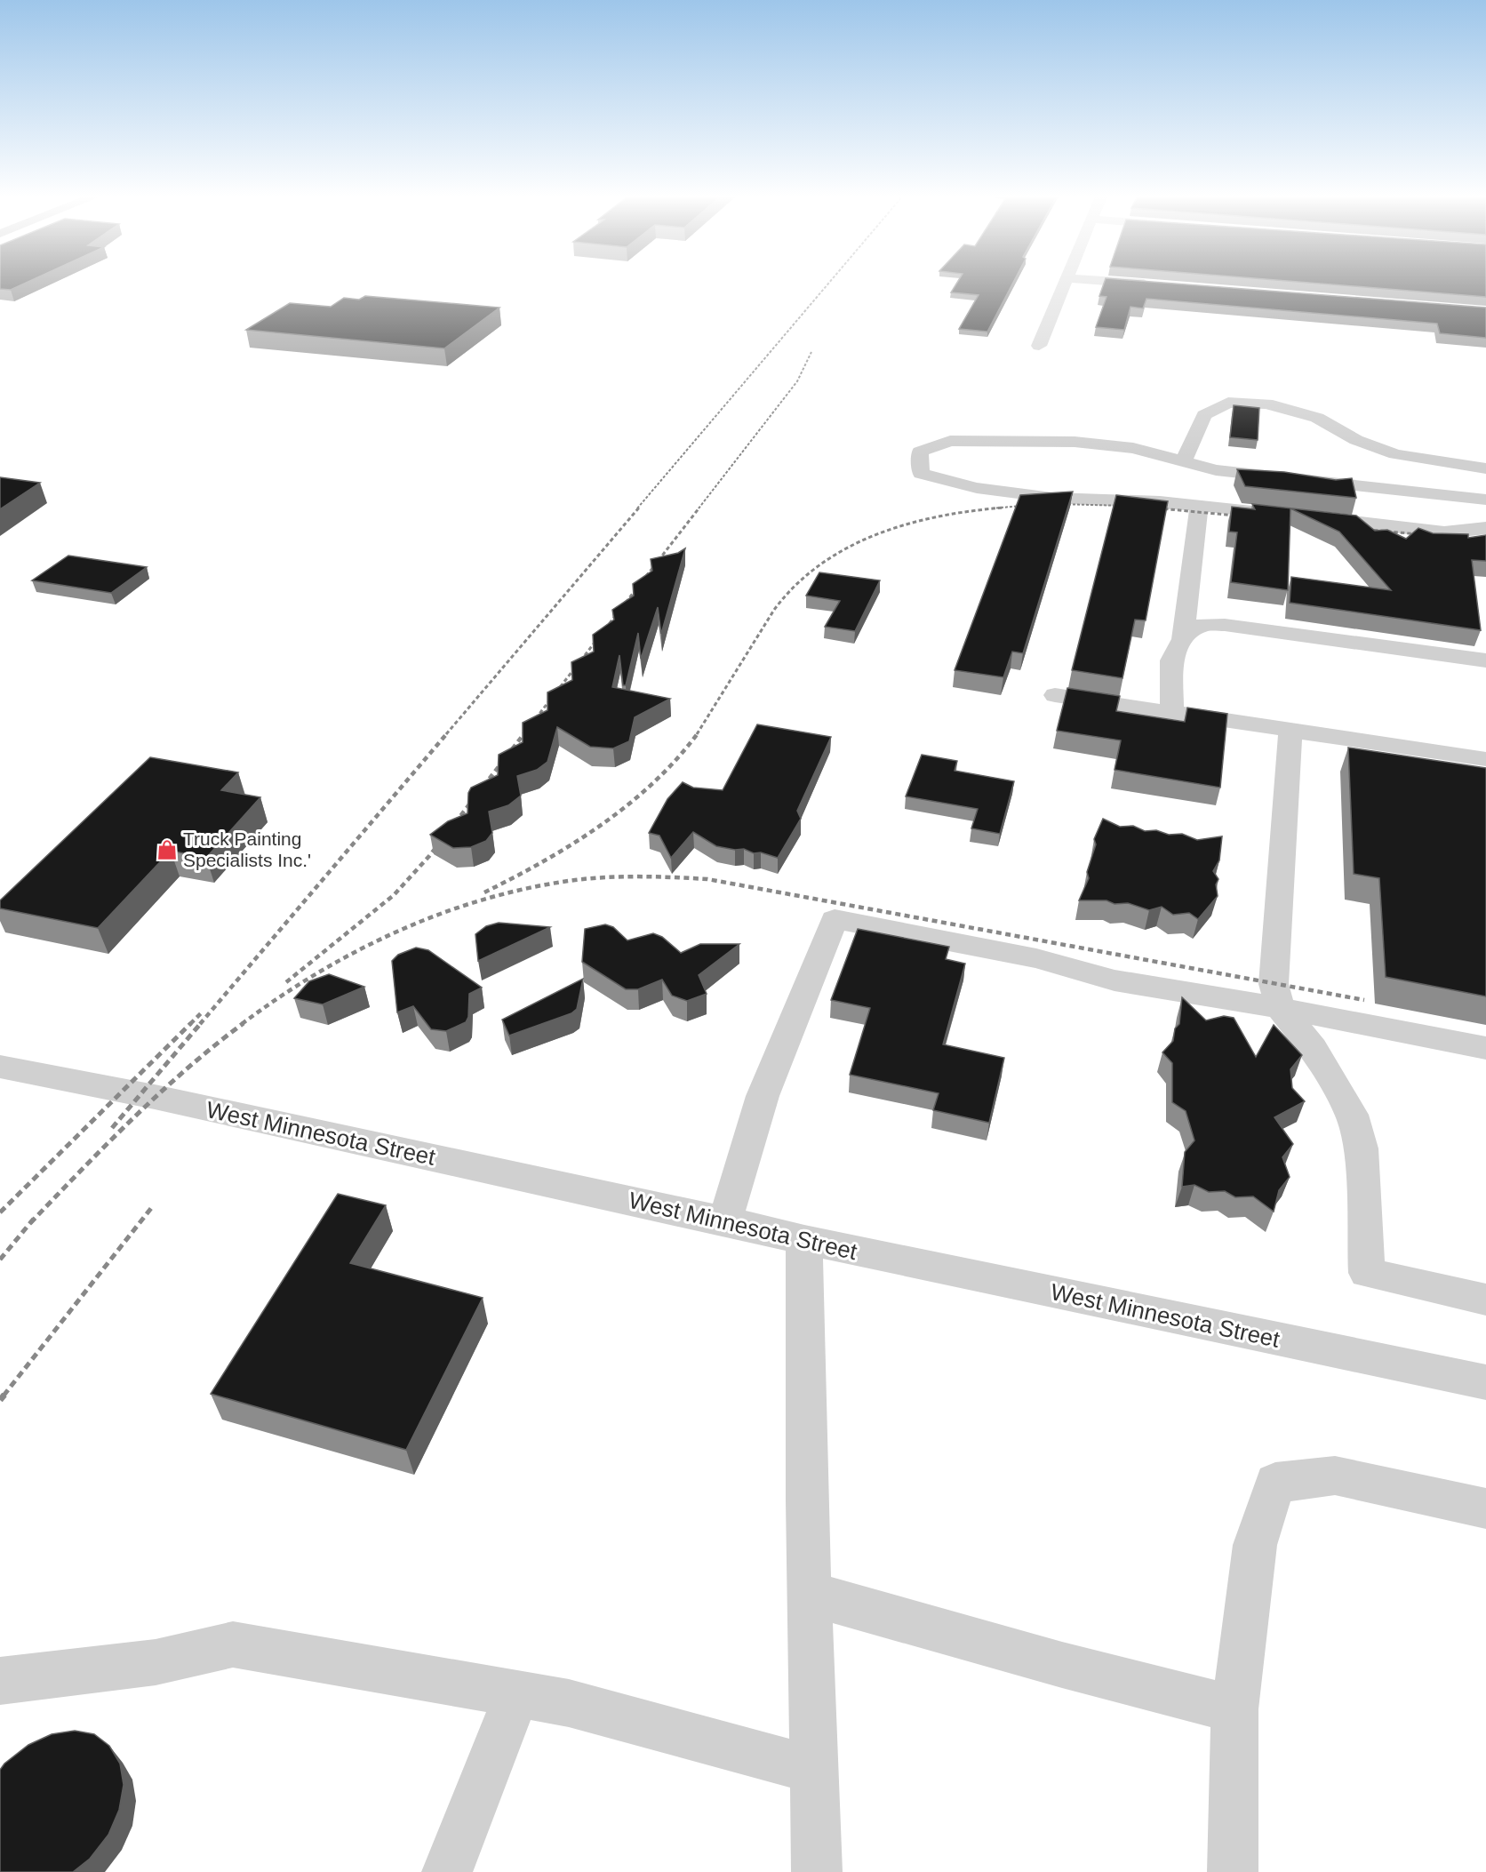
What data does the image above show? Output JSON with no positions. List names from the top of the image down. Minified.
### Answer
{"streets":{"street":["West Minnesota Street"]},"places":{"shop":["Truck Painting Specialists Inc.'"]}}
